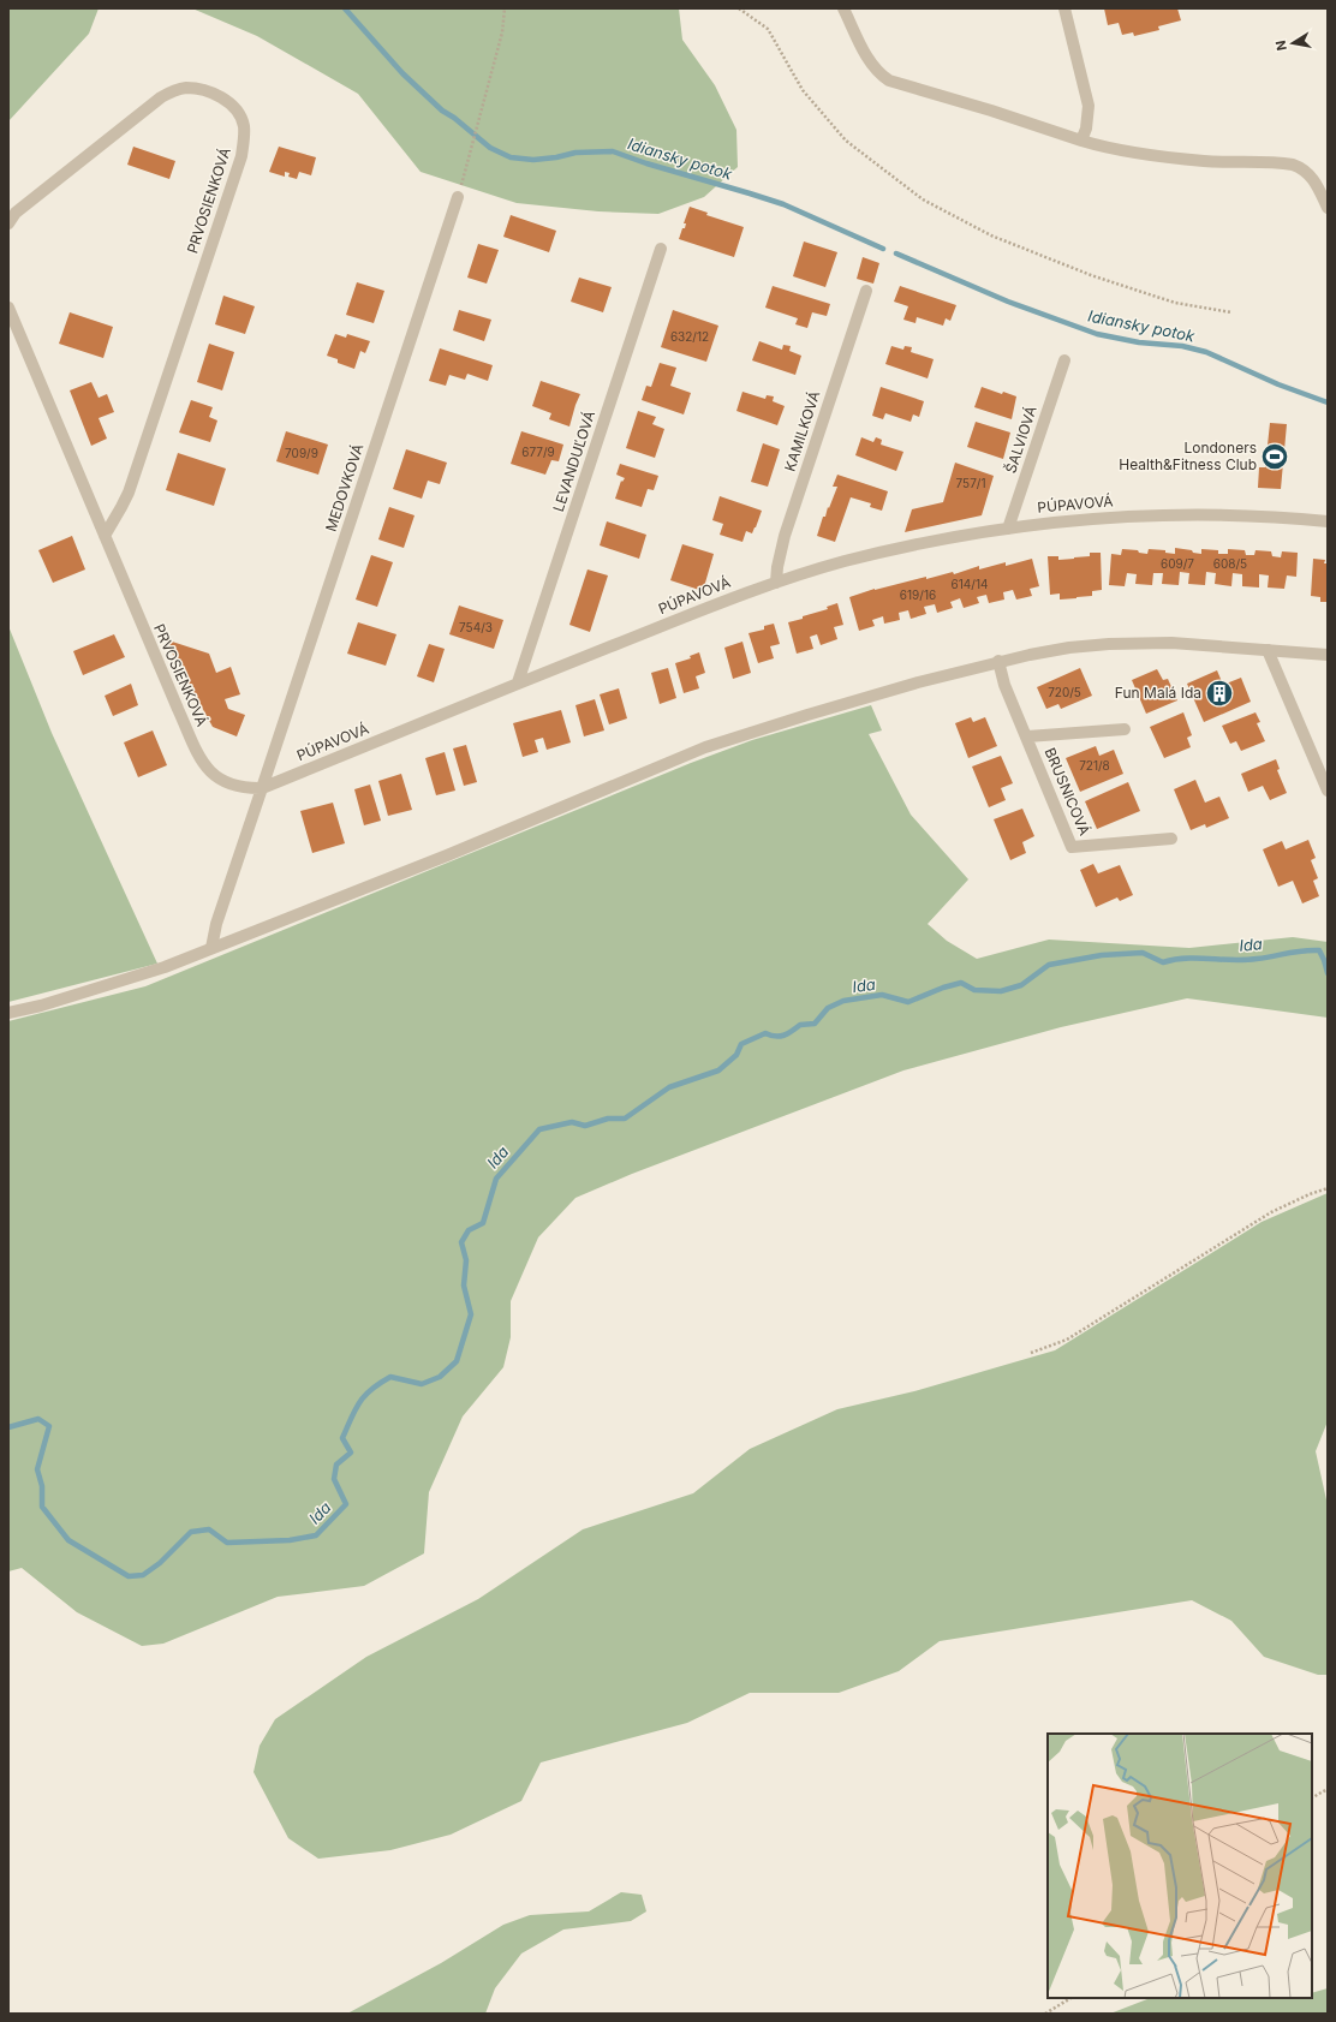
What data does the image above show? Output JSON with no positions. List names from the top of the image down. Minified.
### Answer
{"streets":{"street":["PRVOSIENKOVÁ","KAMILKOVÁ","ŠALVIOVÁ","LEVANDUĽOVÁ","MEDOVKOVÁ","PÚPAVOVÁ","BRUSNICOVÁ"]},"crossings":[["PRVOSIENKOVÁ","MEDOVKOVÁ"],["PRVOSIENKOVÁ","PÚPAVOVÁ"],["KAMILKOVÁ","PÚPAVOVÁ"],["ŠALVIOVÁ","PÚPAVOVÁ"],["LEVANDUĽOVÁ","PÚPAVOVÁ"],["MEDOVKOVÁ","PÚPAVOVÁ"]],"water":["Idiansky potok","Ida"],"places":{"sports":["Londoners Health&Fitness Club"],"building":["Fun Malá Ida"]},"house_numbers":["632/12","677/9","709/9","757/1","609/7","608/5","614/14","619/16","754/3","720/5","721/8"],"north":"left"}
